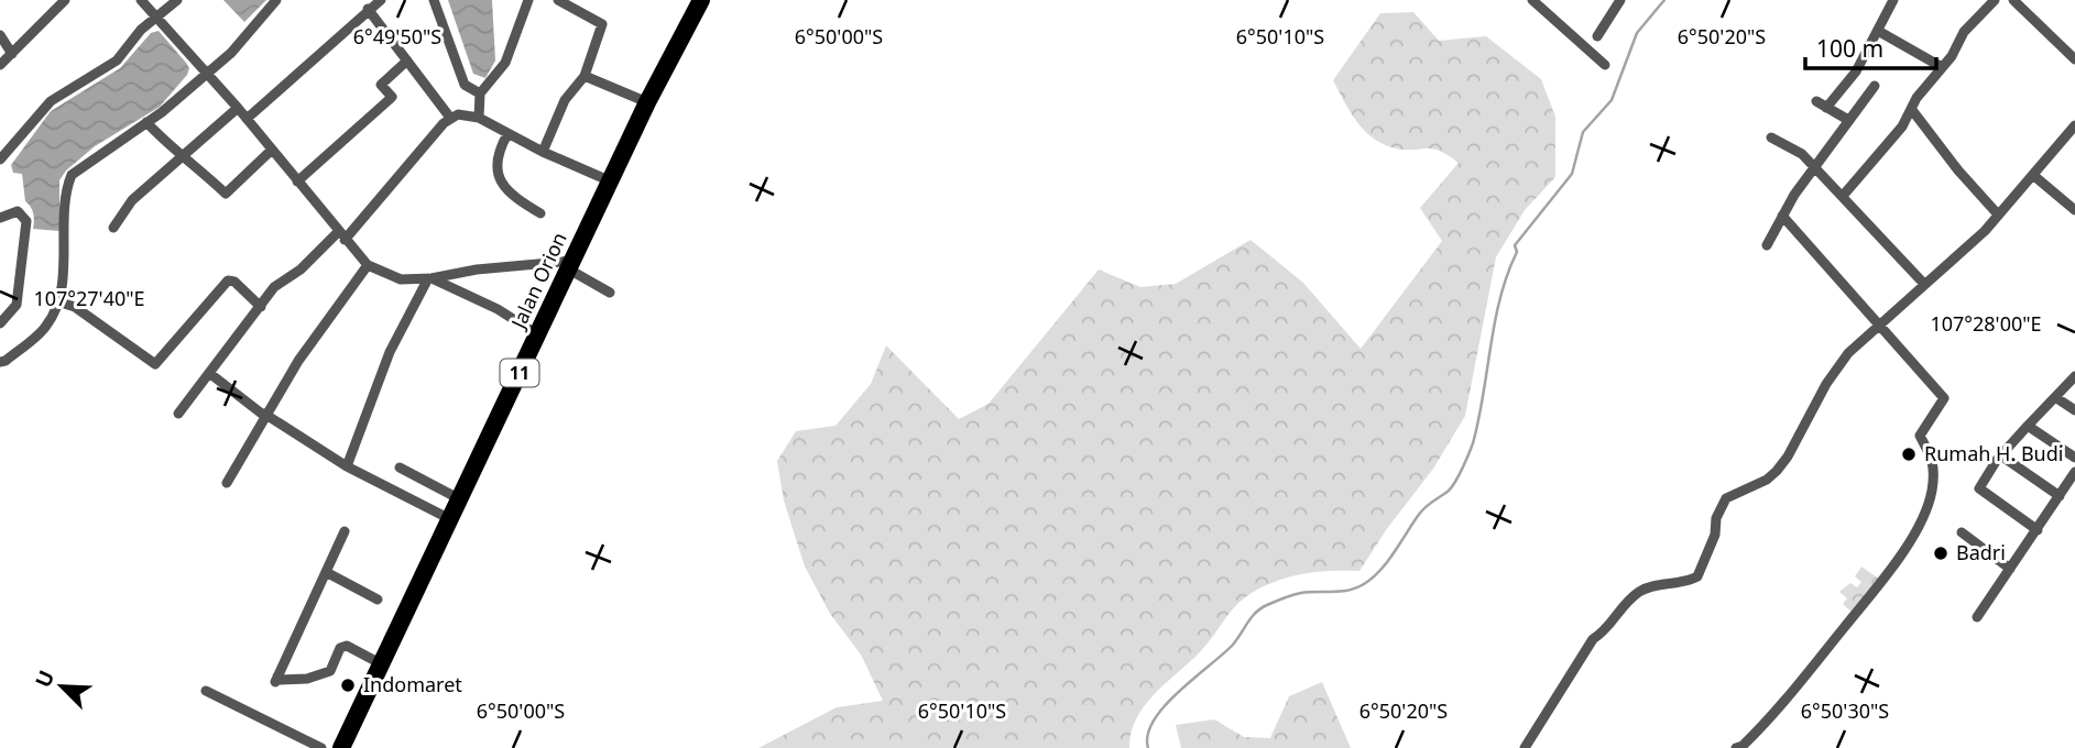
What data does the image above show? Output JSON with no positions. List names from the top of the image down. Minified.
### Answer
{"streets":{"highway":["Jalan Orion","11"]},"places":["Rumah H. Budi","Badri","Indomaret"],"scale_bar":"100 m","north":"top left","coordinates":["6°49'50\"S","6°50'00\"S","6°50'10\"S","6°50'20\"S","107°27'40\"E","107°28'00\"E","6°50'30\"S"]}
